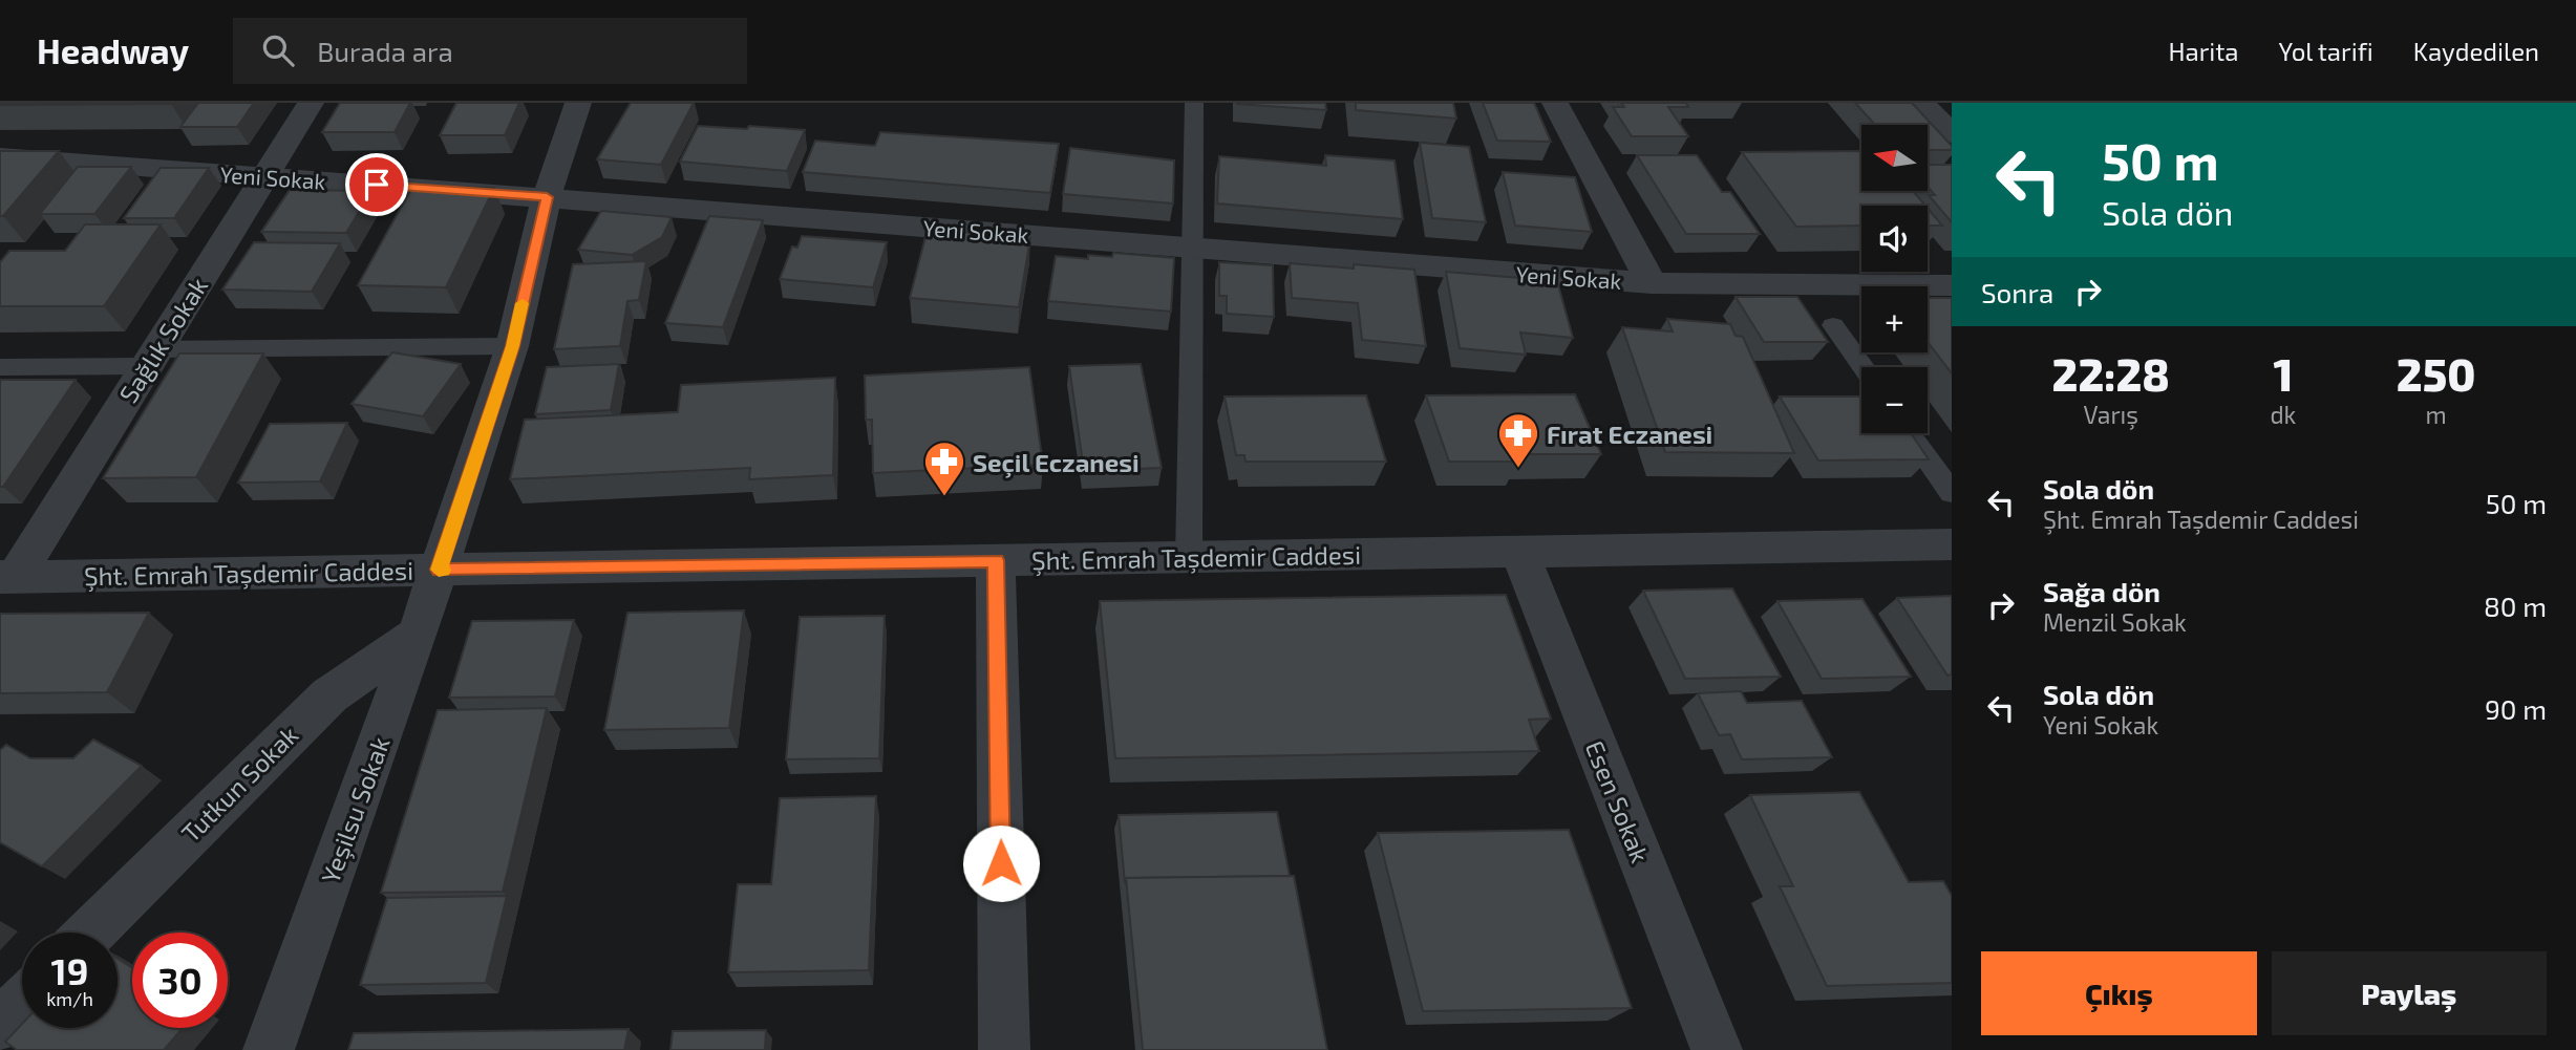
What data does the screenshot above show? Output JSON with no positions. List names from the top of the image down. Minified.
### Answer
{"streets":{"street":["Yeni Sokak","Sağlık Sokak","Şht. Emrah Taşdemir Caddesi","Tutkun Sokak","Esen Sokak","Yeşilsu Sokak"]},"crossings":[["Yeni Sokak","Sağlık Sokak"],["Yeni Sokak","Yeşilsu Sokak"],["Sağlık Sokak","Şht. Emrah Taşdemir Caddesi"],["Şht. Emrah Taşdemir Caddesi","Esen Sokak"],["Şht. Emrah Taşdemir Caddesi","Yeşilsu Sokak"],["Tutkun Sokak","Yeşilsu Sokak"]],"places":{"pharmacy":["Fırat Eczanesi","Seçil Eczanesi"]},"north":"left","page":{"header":"Headway","search":"Burada ara","nav":["Harita","Yol tarifi","Kaydedilen"],"turn":["50 m","Sola dön"],"map_buttons":["+","−"],"then":"Sonra","eta":["22:28","Varış","1","dk","250","m"],"list":[{"name":"Sola dön","note":"Şht. Emrah Taşdemir Caddesi","value":"50 m"},{"name":"Sağa dön","note":"Menzil Sokak","value":"80 m"},{"name":"Sola dön","note":"Yeni Sokak","value":"90 m"}],"speed":"19 km/h","limit":"30","buttons":["Çıkış","Paylaş"]}}
